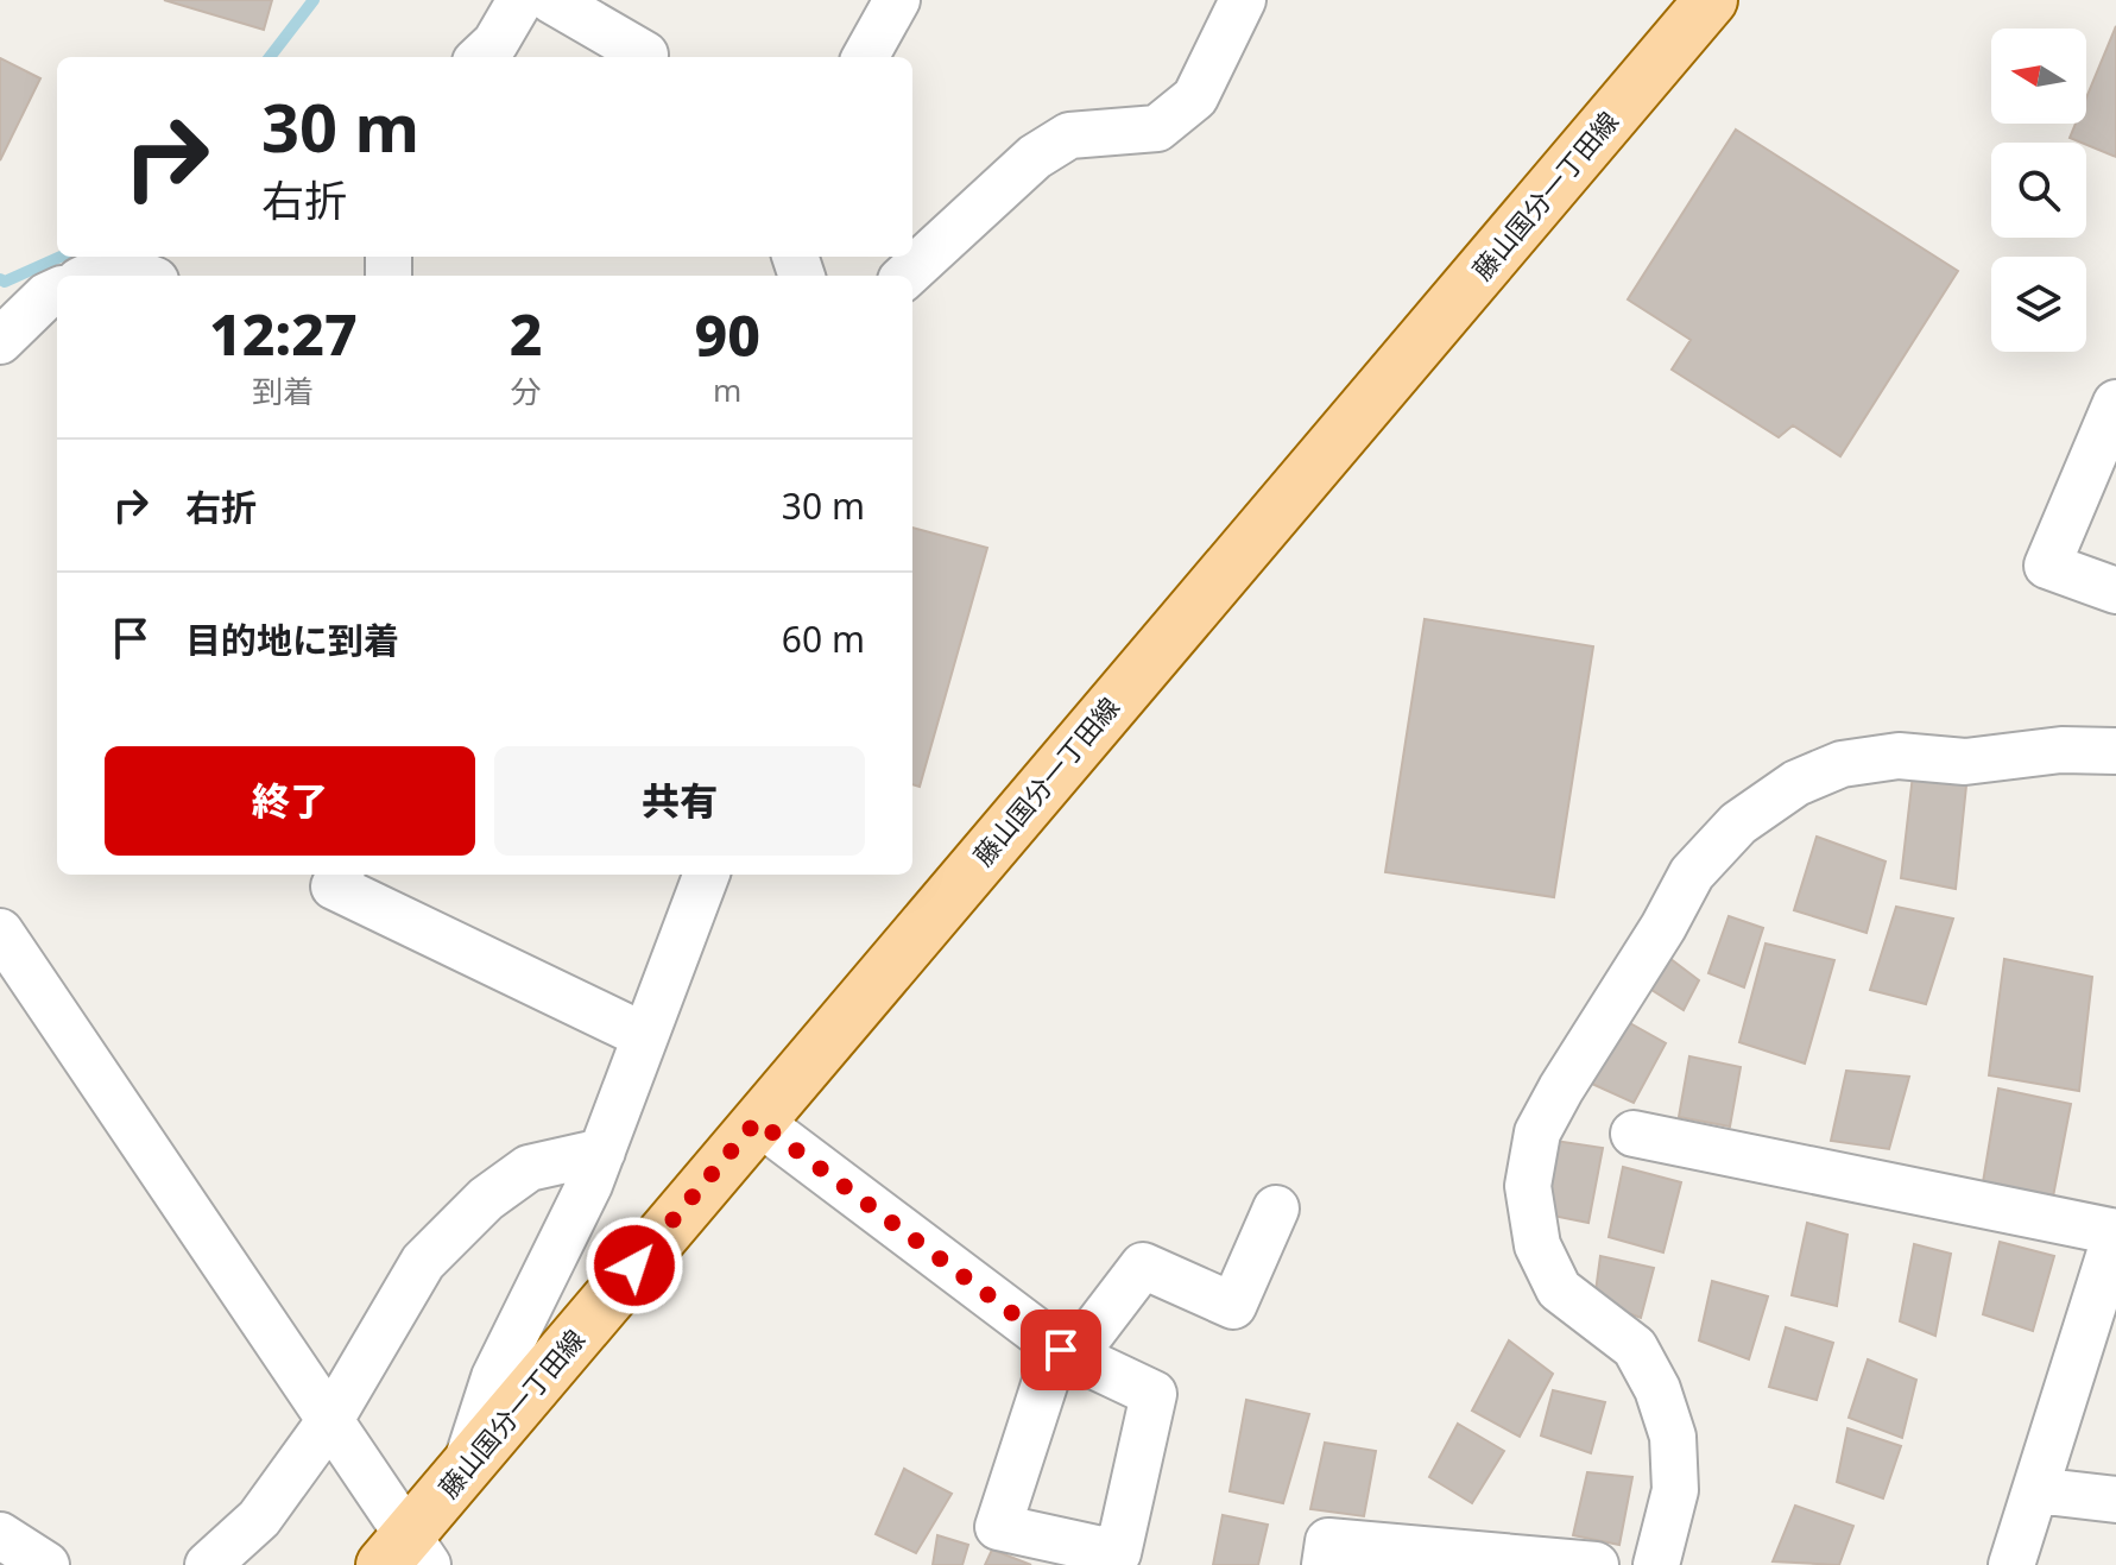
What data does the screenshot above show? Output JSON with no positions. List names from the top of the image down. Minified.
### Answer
{"streets":{"main road":["藤山国分一丁田線"]},"north":"left","page":{"turn":["30 m","右折"],"eta":["12:27","到着","2","分","90","m"],"list":[{"name":"右折","value":"30 m"},{"name":"目的地に到着","value":"60 m"}],"buttons":["終了","共有"]}}
